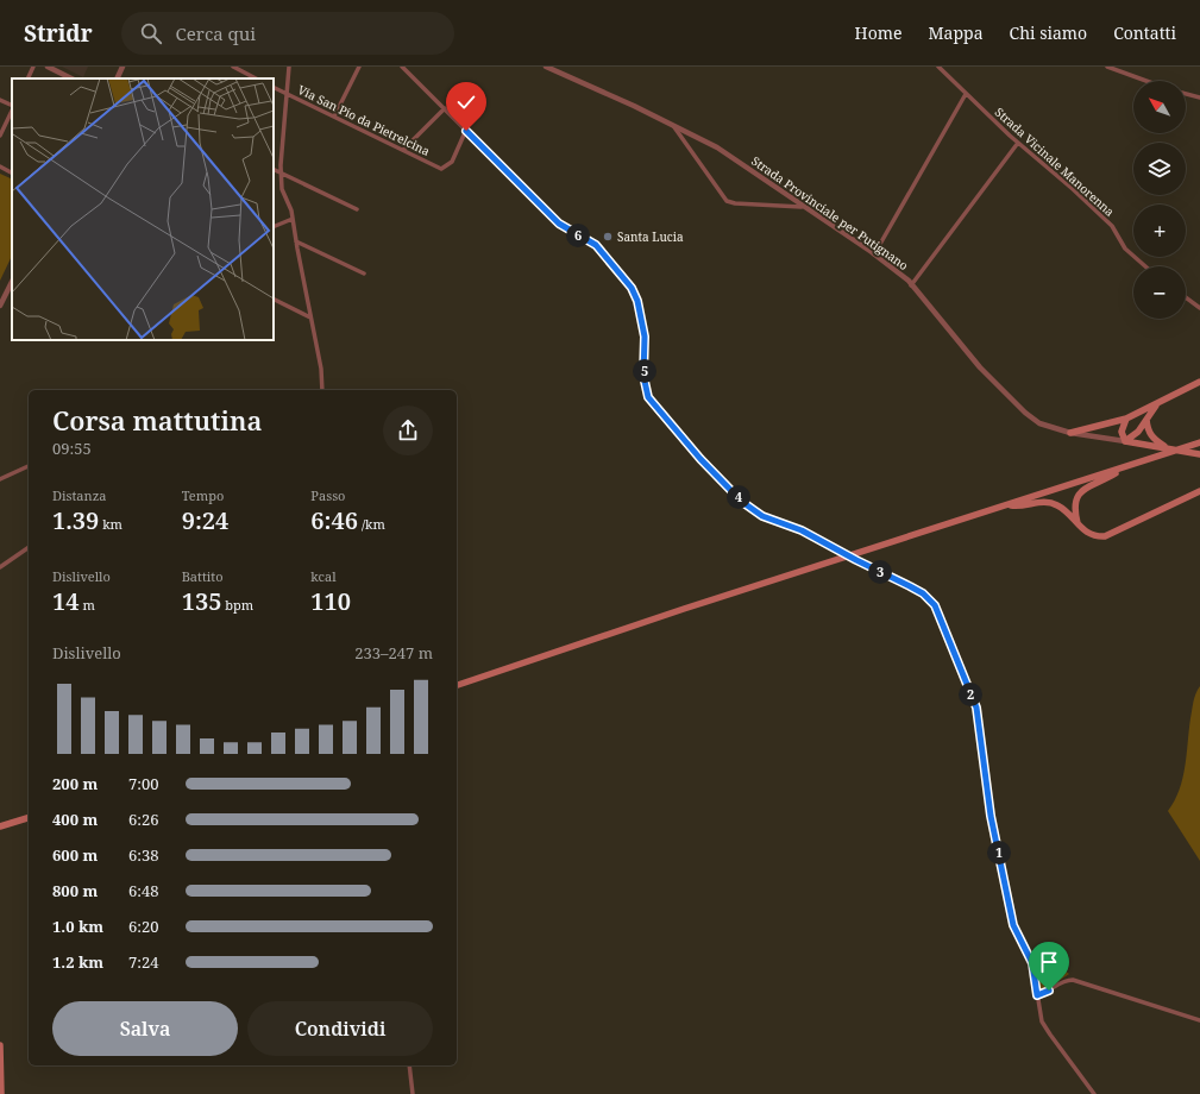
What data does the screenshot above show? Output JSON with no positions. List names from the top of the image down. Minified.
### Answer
{"streets":{"main road":["Strada Provinciale per Putignano"],"street":["Via San Pio da Pietrelcina","Strada Vicinale Manorenna"]},"places":["Santa Lucia"],"north":"top left","page":{"header":"Stridr","search":"Cerca qui","nav":["Home","Mappa","Chi siamo","Contatti"],"map_buttons":["+","−"],"pins":["6","5","4","3","2","1"],"heading":["Corsa mattutina","09:55"],"stats":[["Distanza","1.39 km"],["Tempo","9:24"],["Passo","6:46 /km"],["Dislivello","14 m"],["Battito","135 bpm"],["kcal","110"]],"chart":["Dislivello","233–247 m"],"list":[{"name":"200 m","note":"7:00"},{"name":"400 m","note":"6:26"},{"name":"600 m","note":"6:38"},{"name":"800 m","note":"6:48"},{"name":"1.0 km","note":"6:20"},{"name":"1.2 km","note":"7:24"}],"buttons":["Salva","Condividi"]}}
